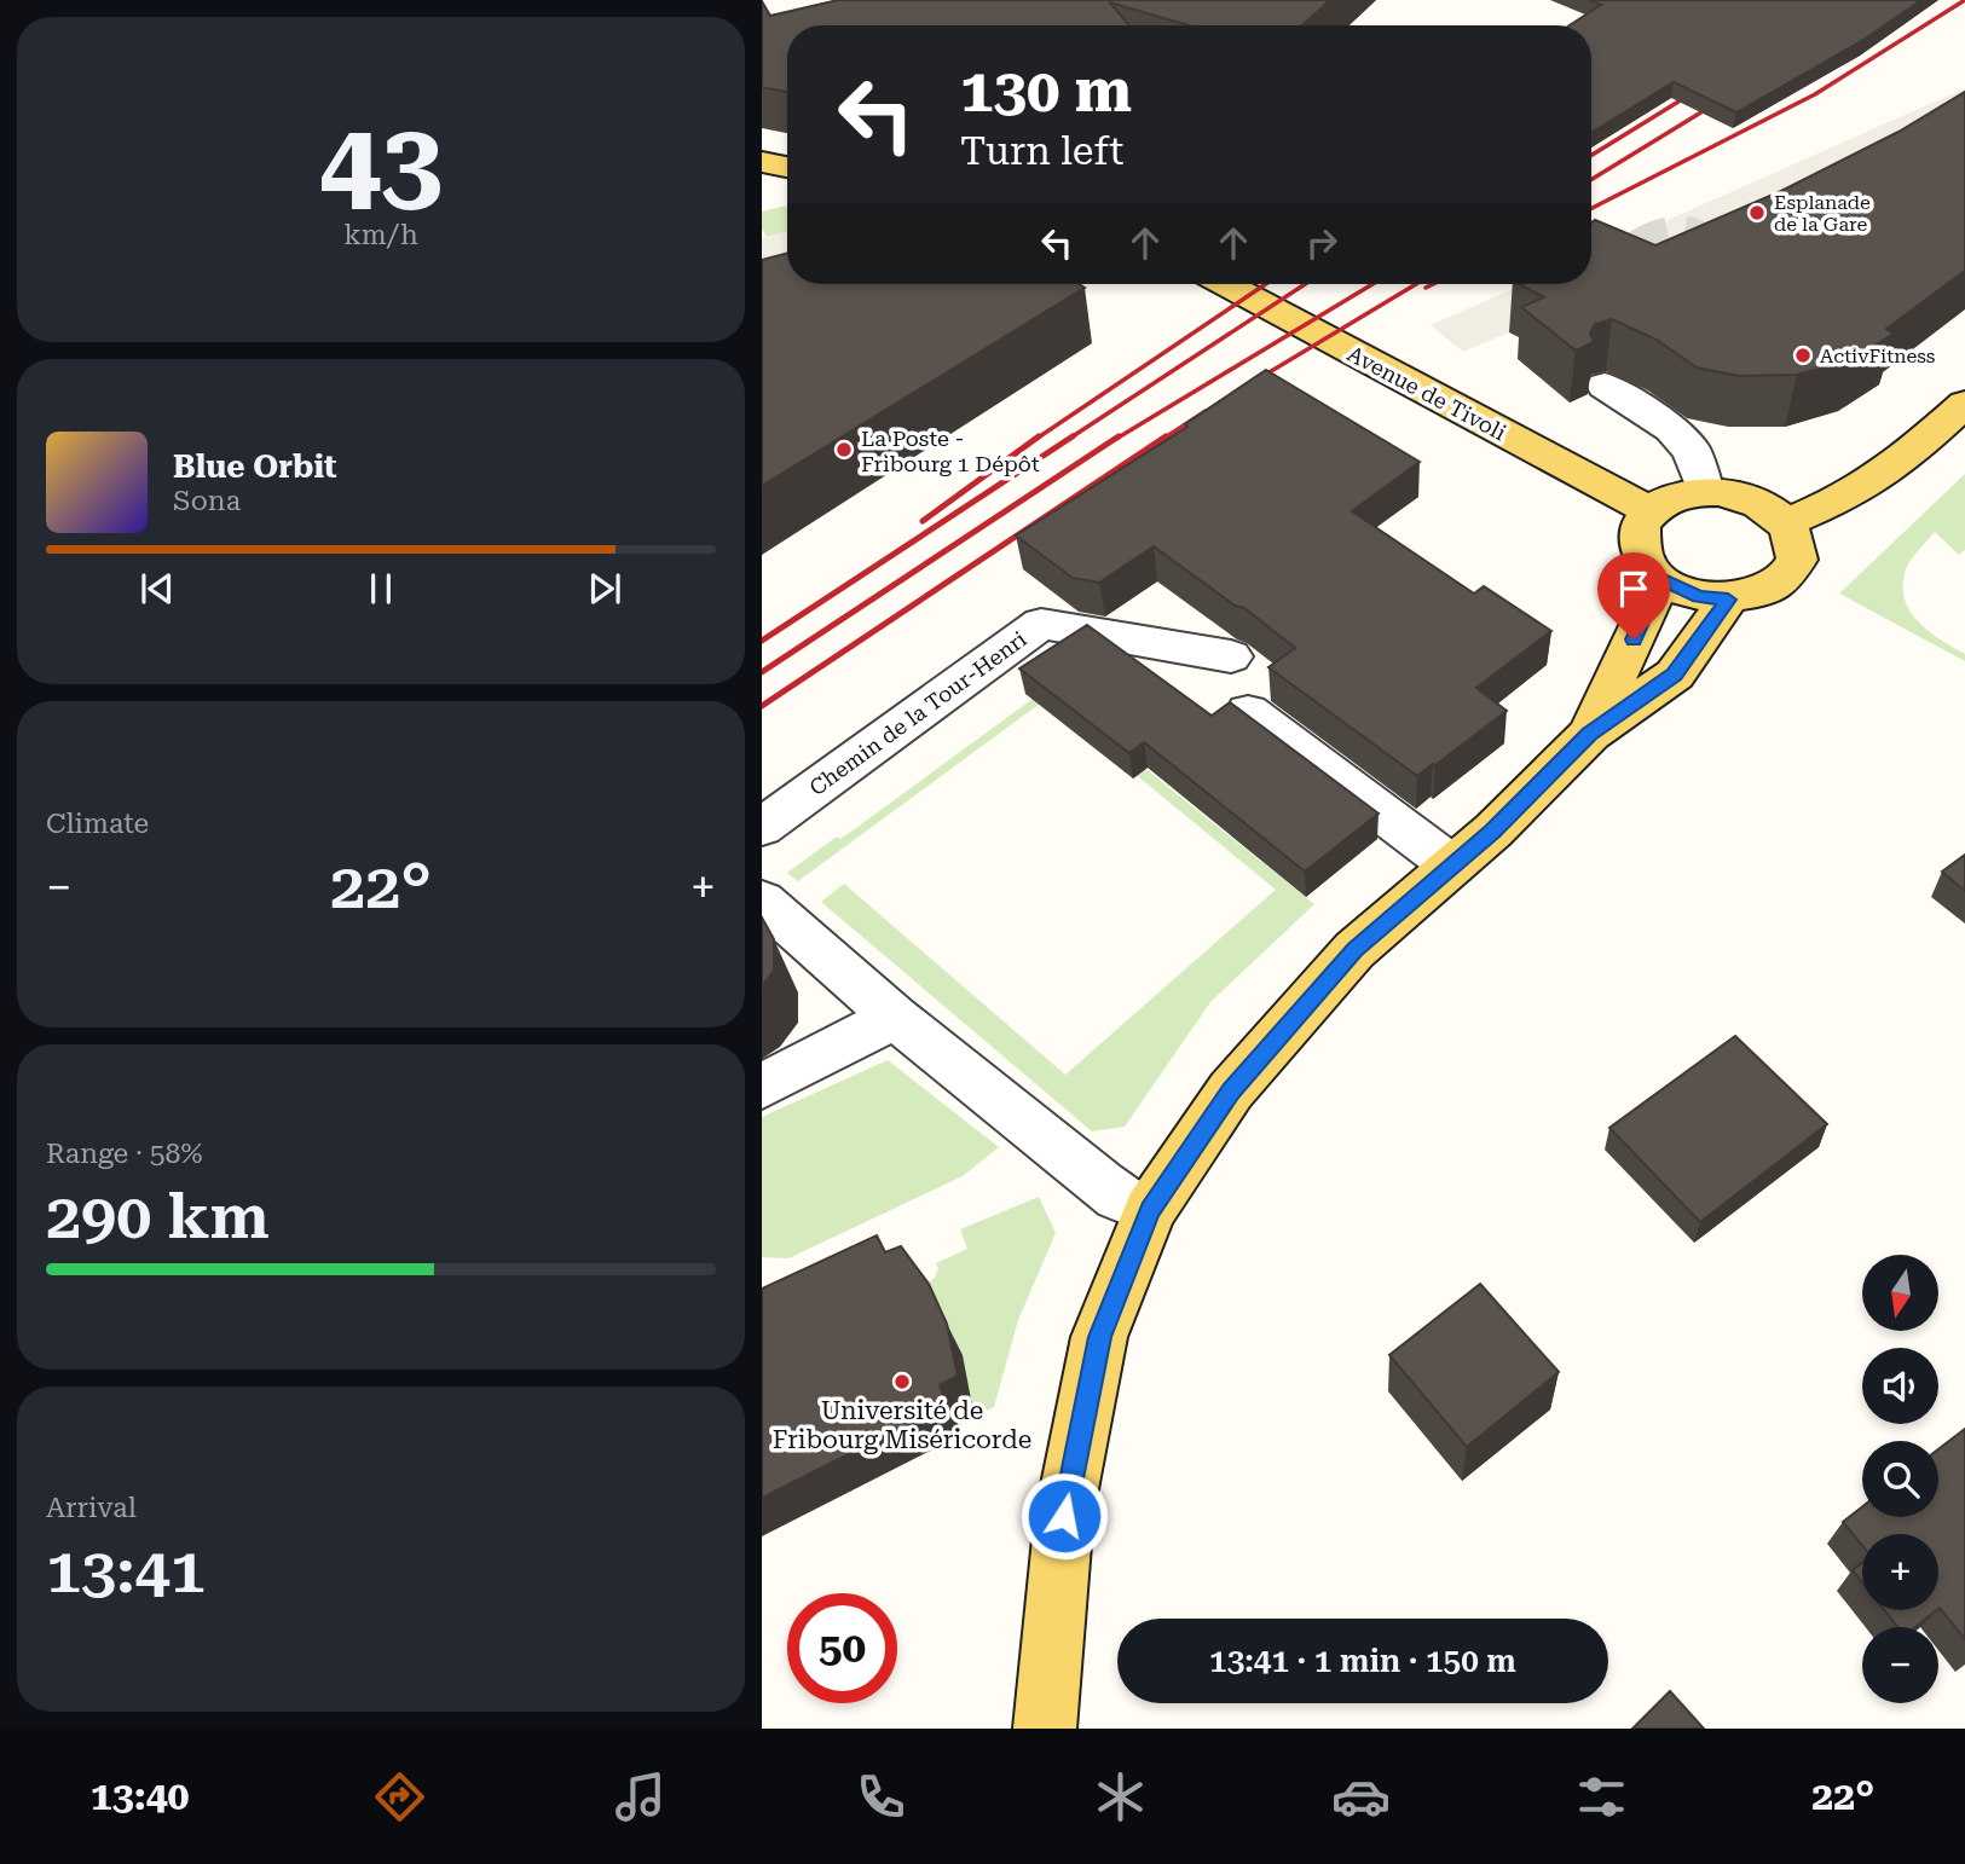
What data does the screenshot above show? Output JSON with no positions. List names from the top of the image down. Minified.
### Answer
{"streets":{"main road":["Avenue de Tivoli"],"lane":["Chemin de la Tour-Henri"]},"places":["Esplanade de la Gare","ActivFitness","La Poste - Fribourg 1 Dépôt","Université de Fribourg Miséricorde"],"north":"bottom","page":{"tile":[["43","km/h"],"Climate",["Range · 58%","290 km"],["Arrival","13:41"]],"turn":["130 m","Turn left"],"song":["Blue Orbit","Sona"],"heat":["−","22°","+"],"map_buttons":["+","−"],"limit":"50","trip":"13:41 · 1 min · 150 m","tabs":["13:40","22°"]}}
